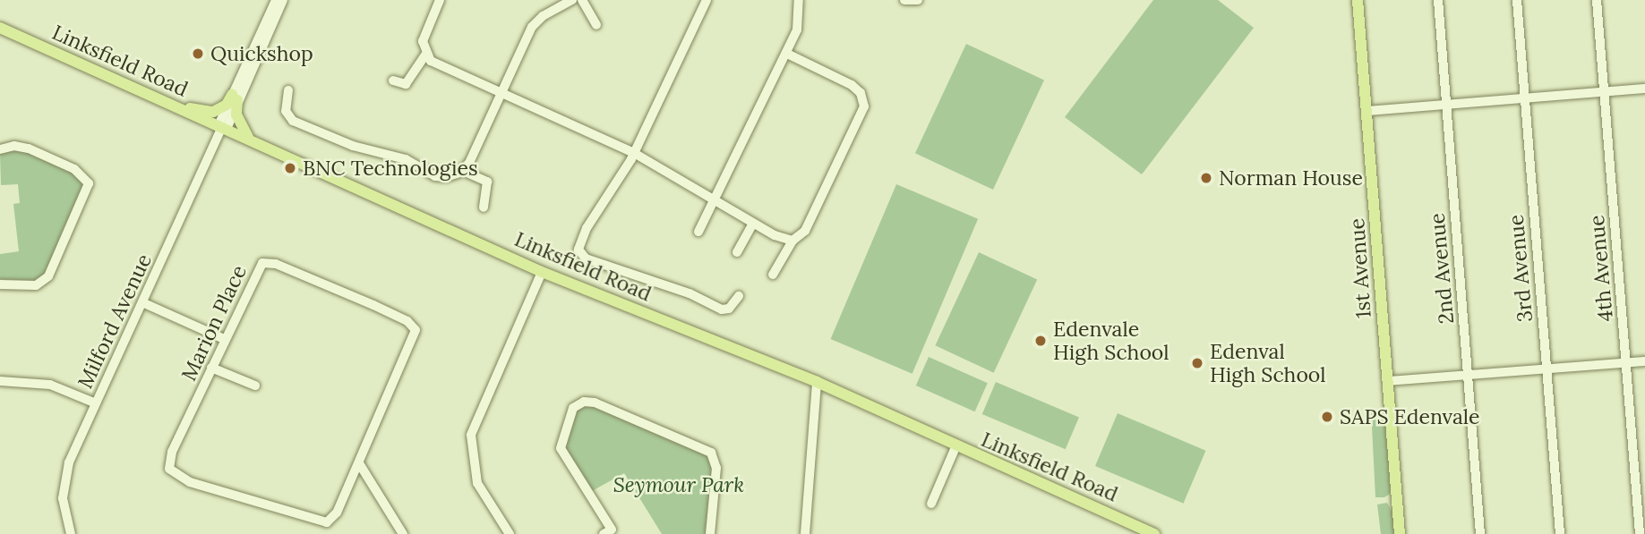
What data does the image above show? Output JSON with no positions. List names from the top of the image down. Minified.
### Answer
{"streets":{"main road":["Linksfield Road","1st Avenue"],"street":["2nd Avenue","3rd Avenue","4th Avenue","Milford Avenue","Marion Place"]},"crossings":[["Linksfield Road","Milford Avenue"]],"parks":["Seymour Park"],"places":["Quickshop","BNC Technologies","Norman House","Edenvale High School","Edenval High School","SAPS Edenvale"]}
